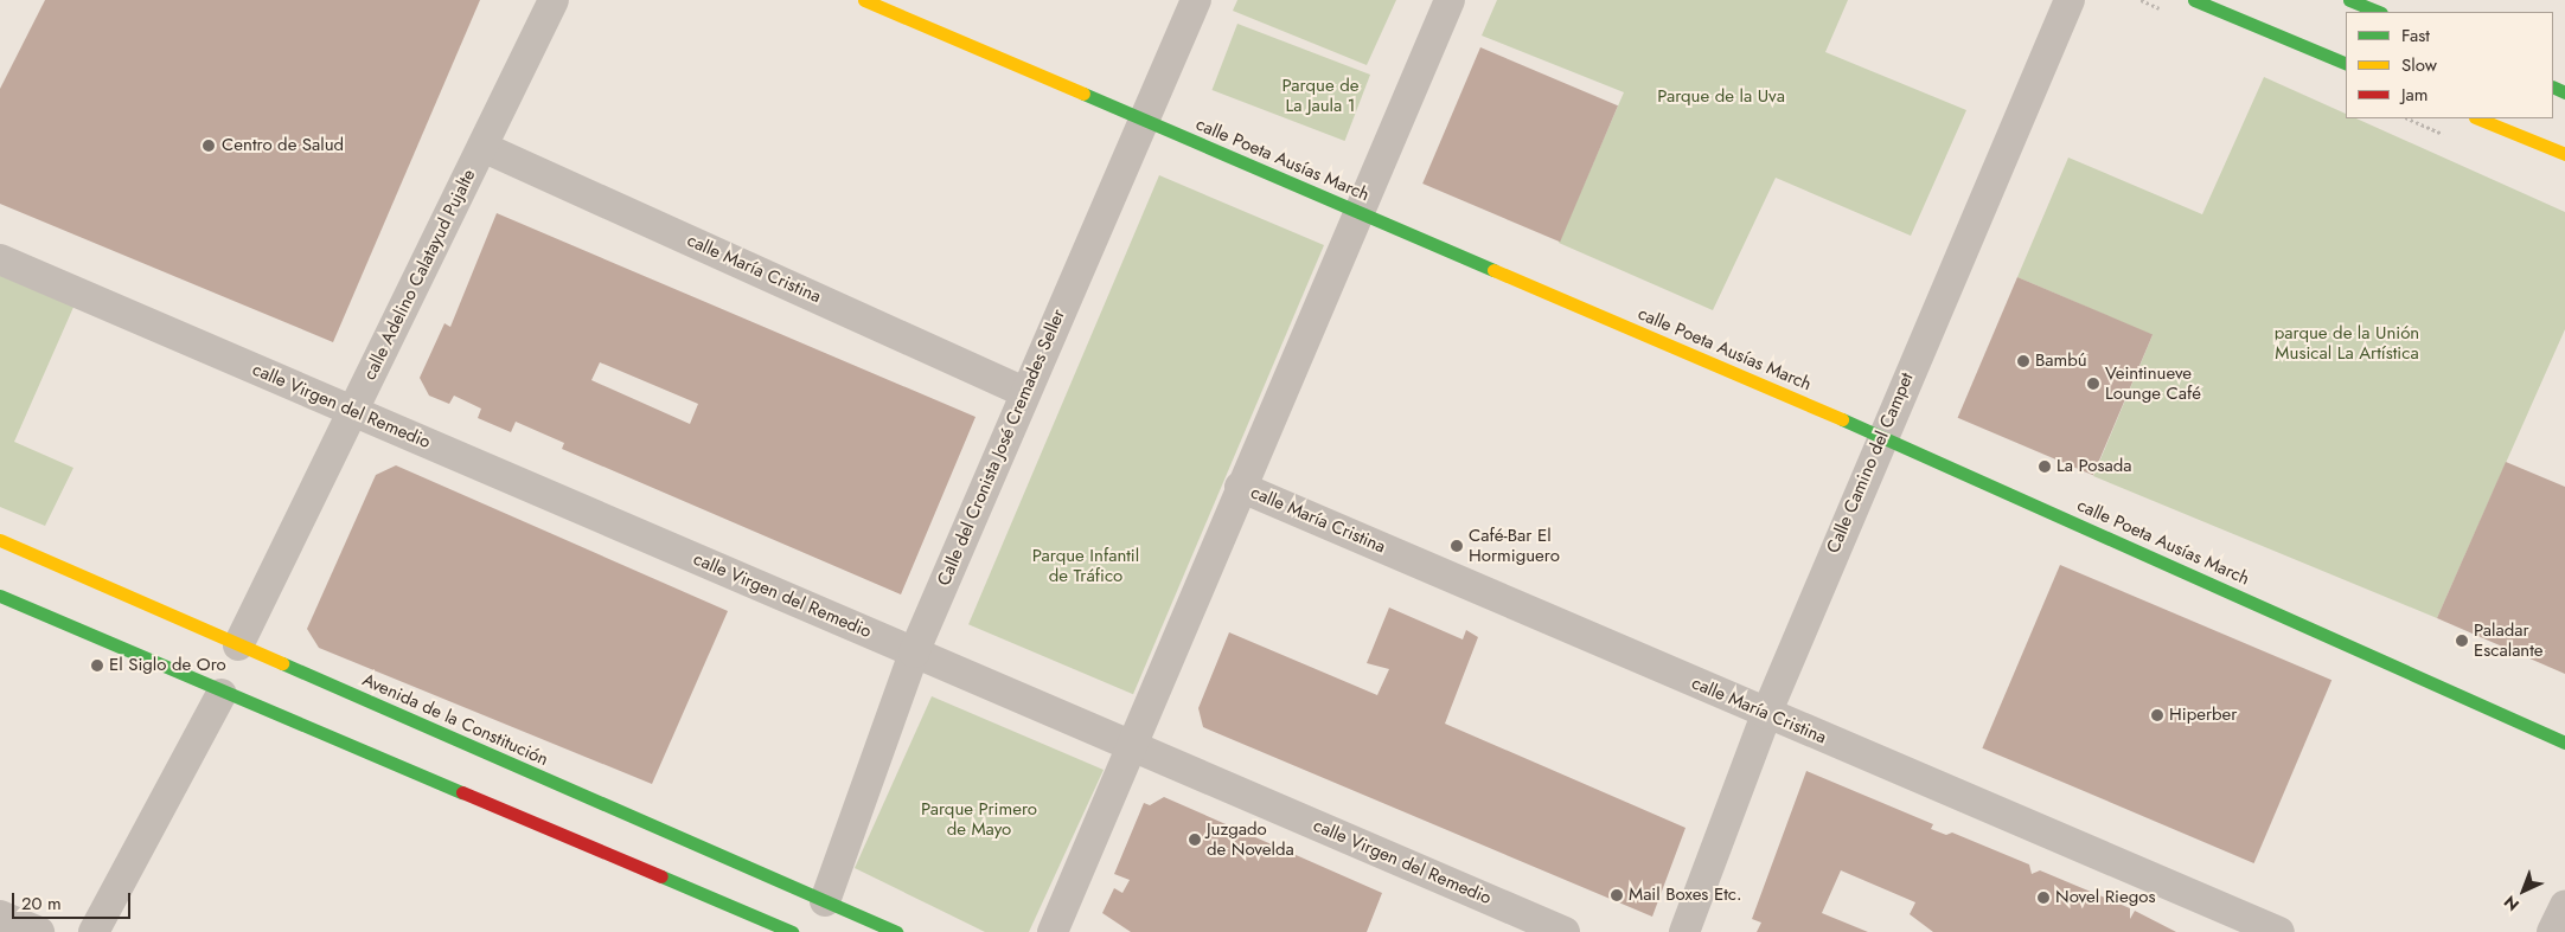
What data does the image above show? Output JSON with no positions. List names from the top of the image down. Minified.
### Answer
{"streets":{"street":["calle Poeta Ausías March","calle María Cristina","calle Adelino Calatayud Pujalte","calle Virgen del Remedio","Calle del Cronista José Cremades Seller","Calle Camino del Campet","Avenida de la Constitución"]},"crossings":[["calle Poeta Ausías March","Calle del Cronista José Cremades Seller"],["calle Poeta Ausías March","Calle Camino del Campet"],["calle María Cristina","calle Adelino Calatayud Pujalte"],["calle María Cristina","Calle del Cronista José Cremades Seller"],["calle María Cristina","Calle Camino del Campet"],["calle Adelino Calatayud Pujalte","calle Virgen del Remedio"],["calle Adelino Calatayud Pujalte","Avenida de la Constitución"],["calle Virgen del Remedio","Calle del Cronista José Cremades Seller"],["Calle del Cronista José Cremades Seller","Avenida de la Constitución"]],"parks":["Parque de La Jaula 1","Parque de la Uva","parque de la Unión Musical La Artística","Parque Infantil de Tráfico","Parque Primero de Mayo"],"places":["Centro de Salud","Bambú","Veintinueve Lounge Café","La Posada","Café-Bar El Hormiguero","Paladar Escalante","El Siglo de Oro","Hiperber","Juzgado de Novelda","Mail Boxes Etc.","Novel Riegos"],"legend":["Fast","Slow","Jam"],"scale_bar":"20 m","north":"bottom left"}
